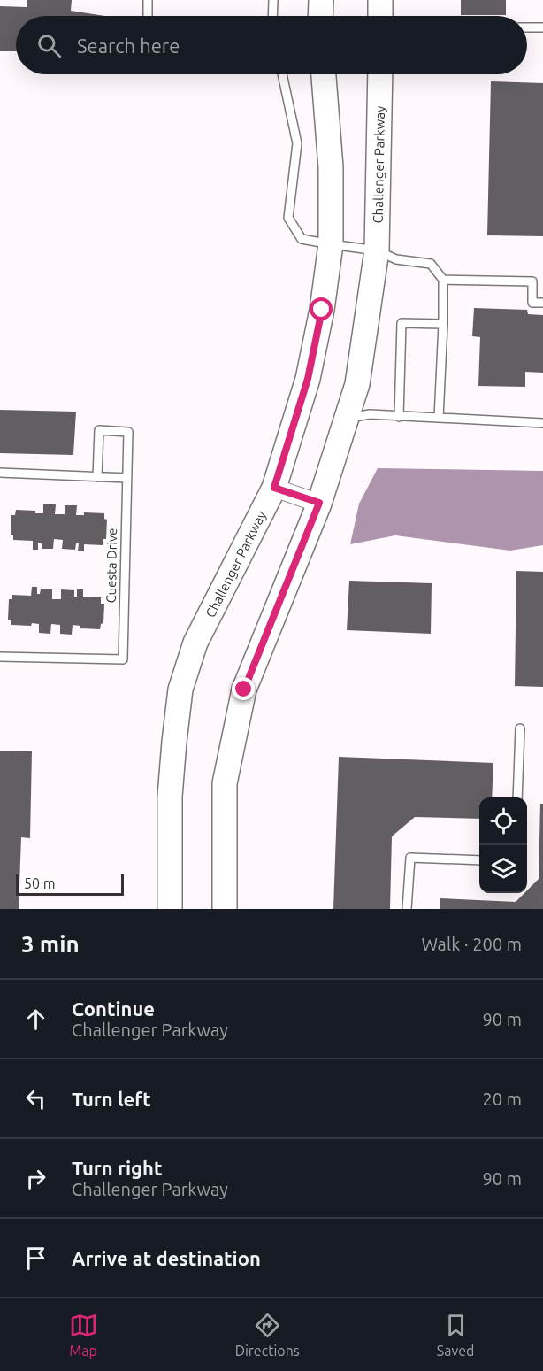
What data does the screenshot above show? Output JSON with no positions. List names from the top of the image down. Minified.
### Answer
{"streets":{"main road":["Challenger Parkway"],"lane":["Cuesta Drive"]},"scale_bar":"50 m","page":{"search":"Search here","scale":"50 m","heading":["3 min","Walk · 200 m"],"list":[["Continue","Challenger Parkway","90 m"],["Turn left","20 m"],["Turn right","Challenger Parkway","90 m"],"Arrive at destination"],"nav":["Map","Directions","Saved"]}}
